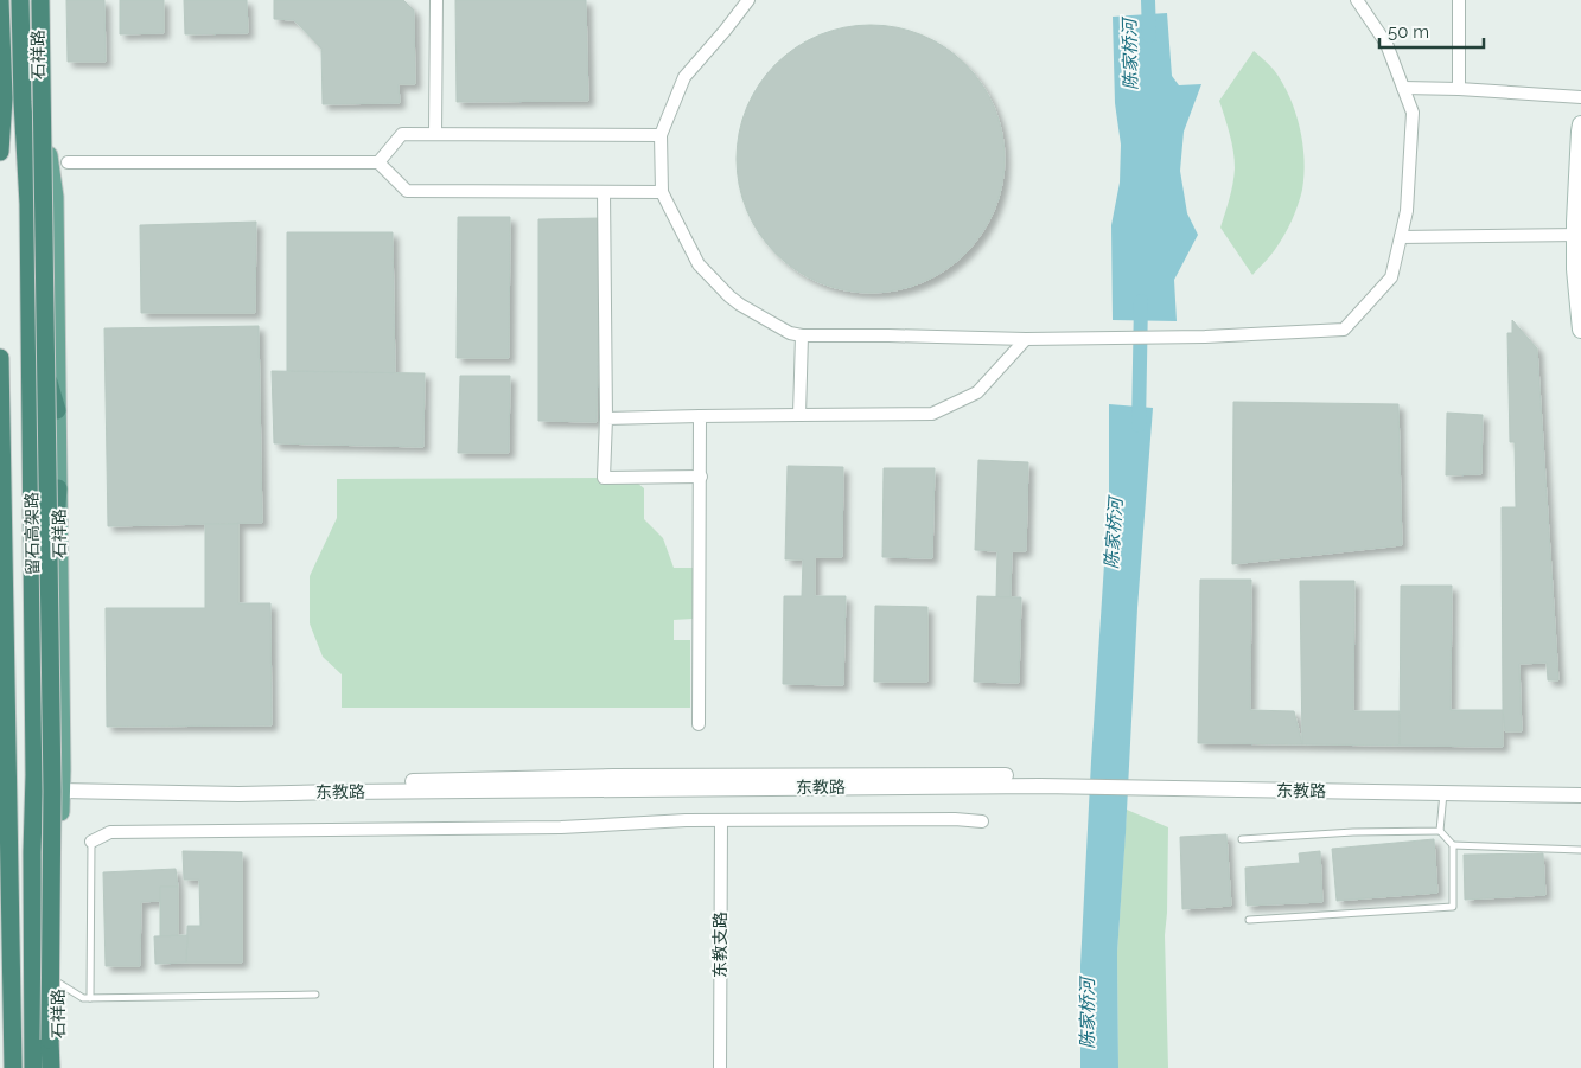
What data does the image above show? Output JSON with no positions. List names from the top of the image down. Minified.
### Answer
{"streets":{"highway":["留石高架路"],"main road":["石祥路"],"street":["东教路","东教支路"]},"crossings":[["石祥路","留石高架路"],["石祥路","东教路"]],"water":["陈家桥河"],"scale_bar":"50 m"}
